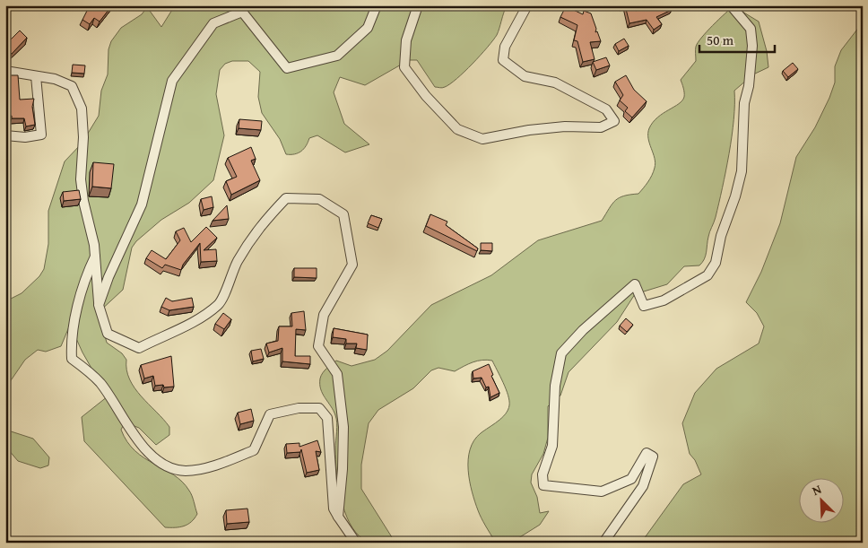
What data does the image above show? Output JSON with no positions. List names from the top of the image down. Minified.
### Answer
{"scale_bar":"50 m","north":"top left"}
